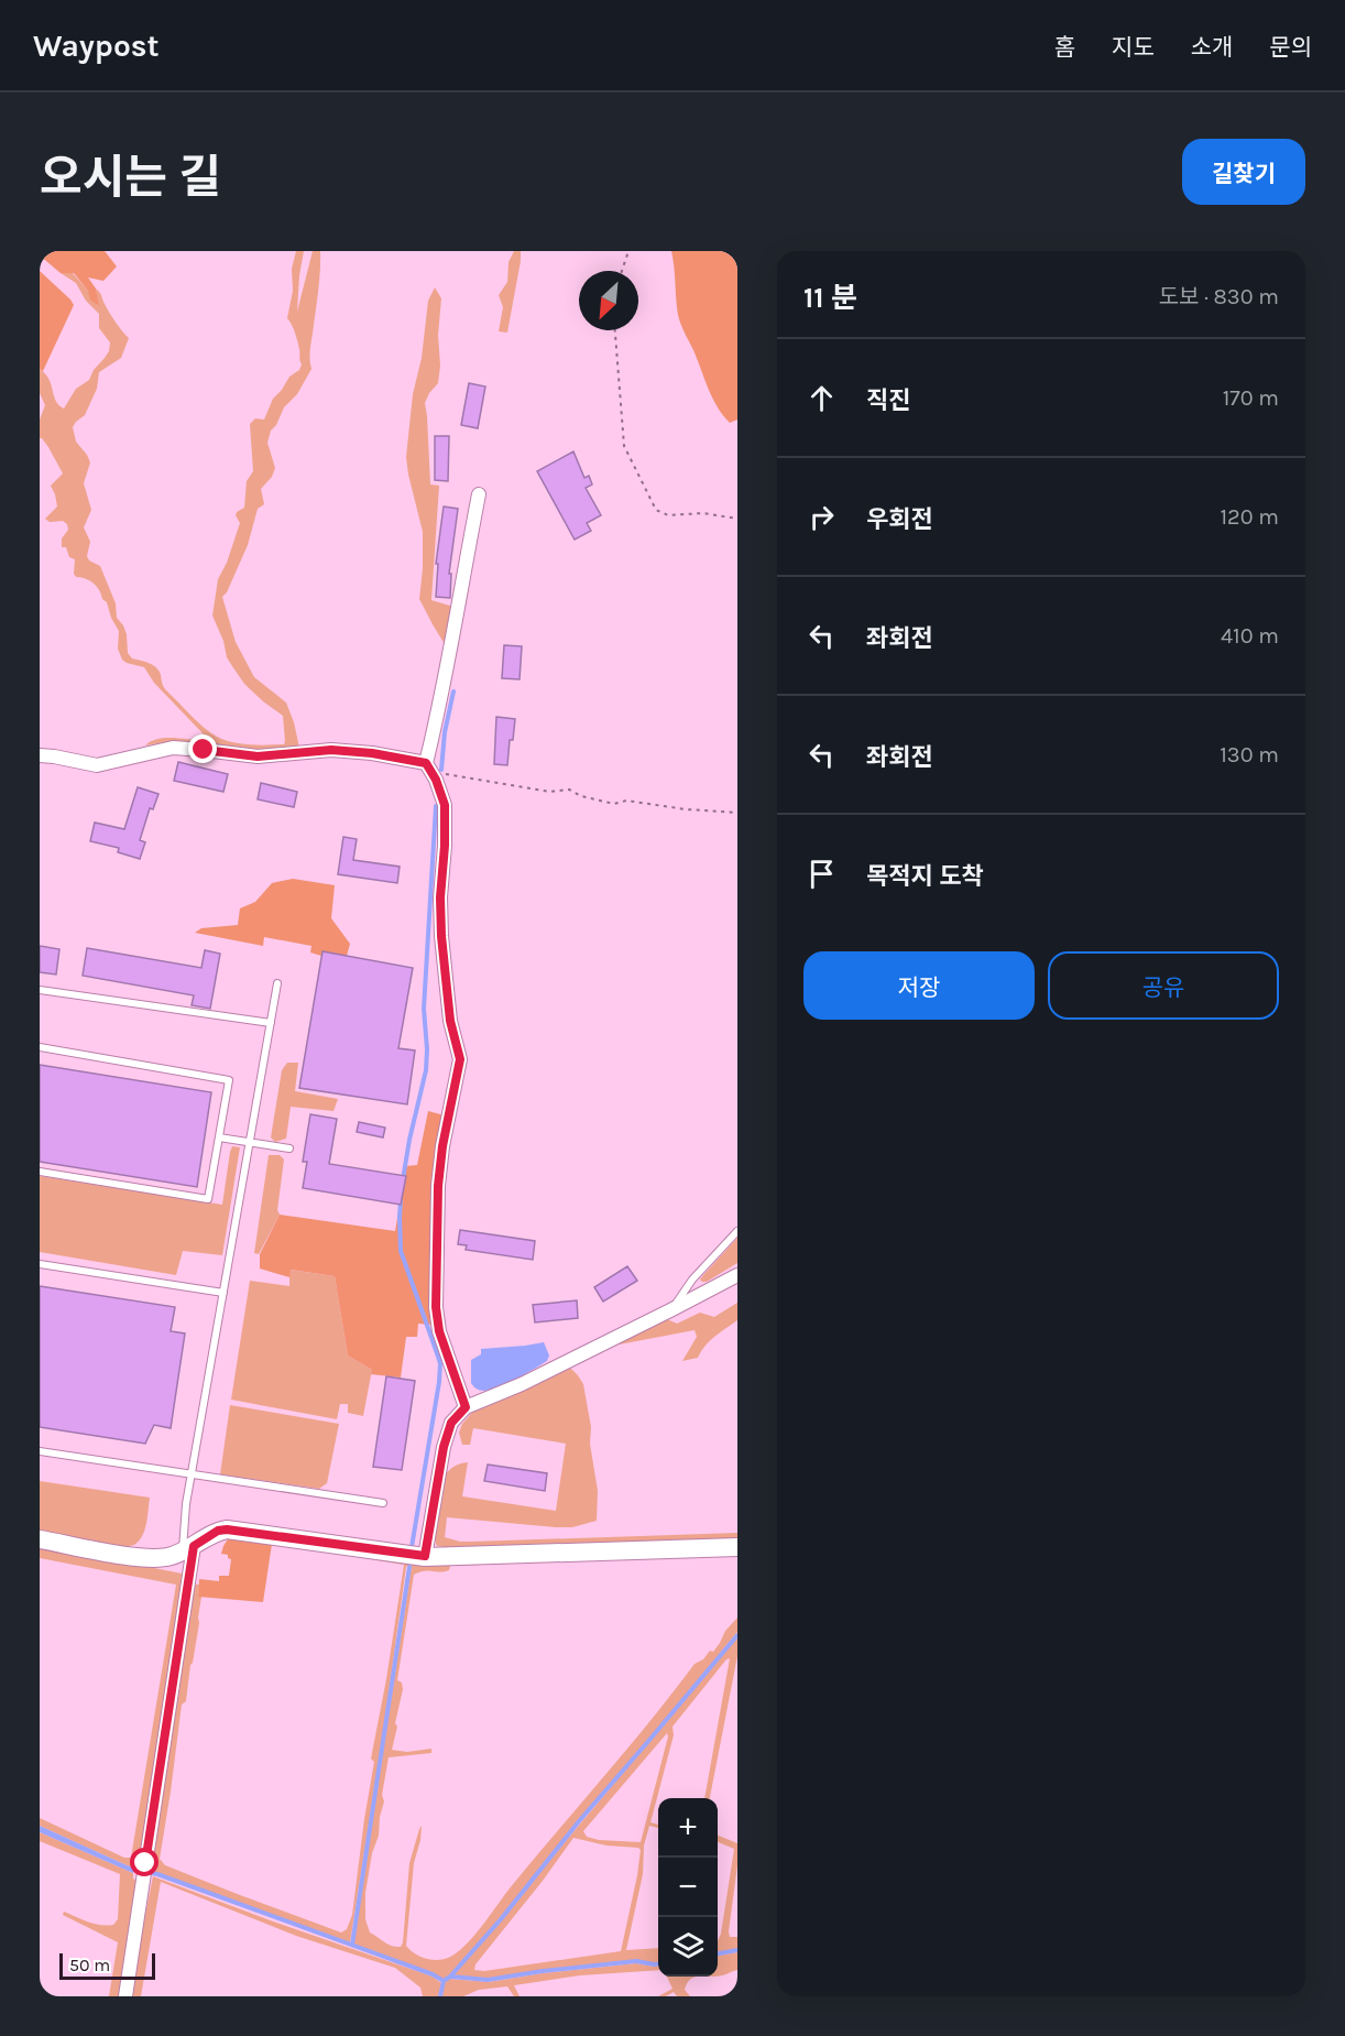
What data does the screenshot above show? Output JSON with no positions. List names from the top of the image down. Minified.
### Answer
{"scale_bar":"50 m","north":"bottom left","page":{"header":"Waypost","nav":["홈","지도","소개","문의"],"title":"오시는 길","buttons":["길찾기",["저장","공유"]],"heading":["11 분","도보 · 830 m"],"list":[["직진","170 m"],["우회전","120 m"],["좌회전","410 m"],["좌회전","130 m"],"목적지 도착"],"map_buttons":["+","−"],"scale":"50 m"}}
